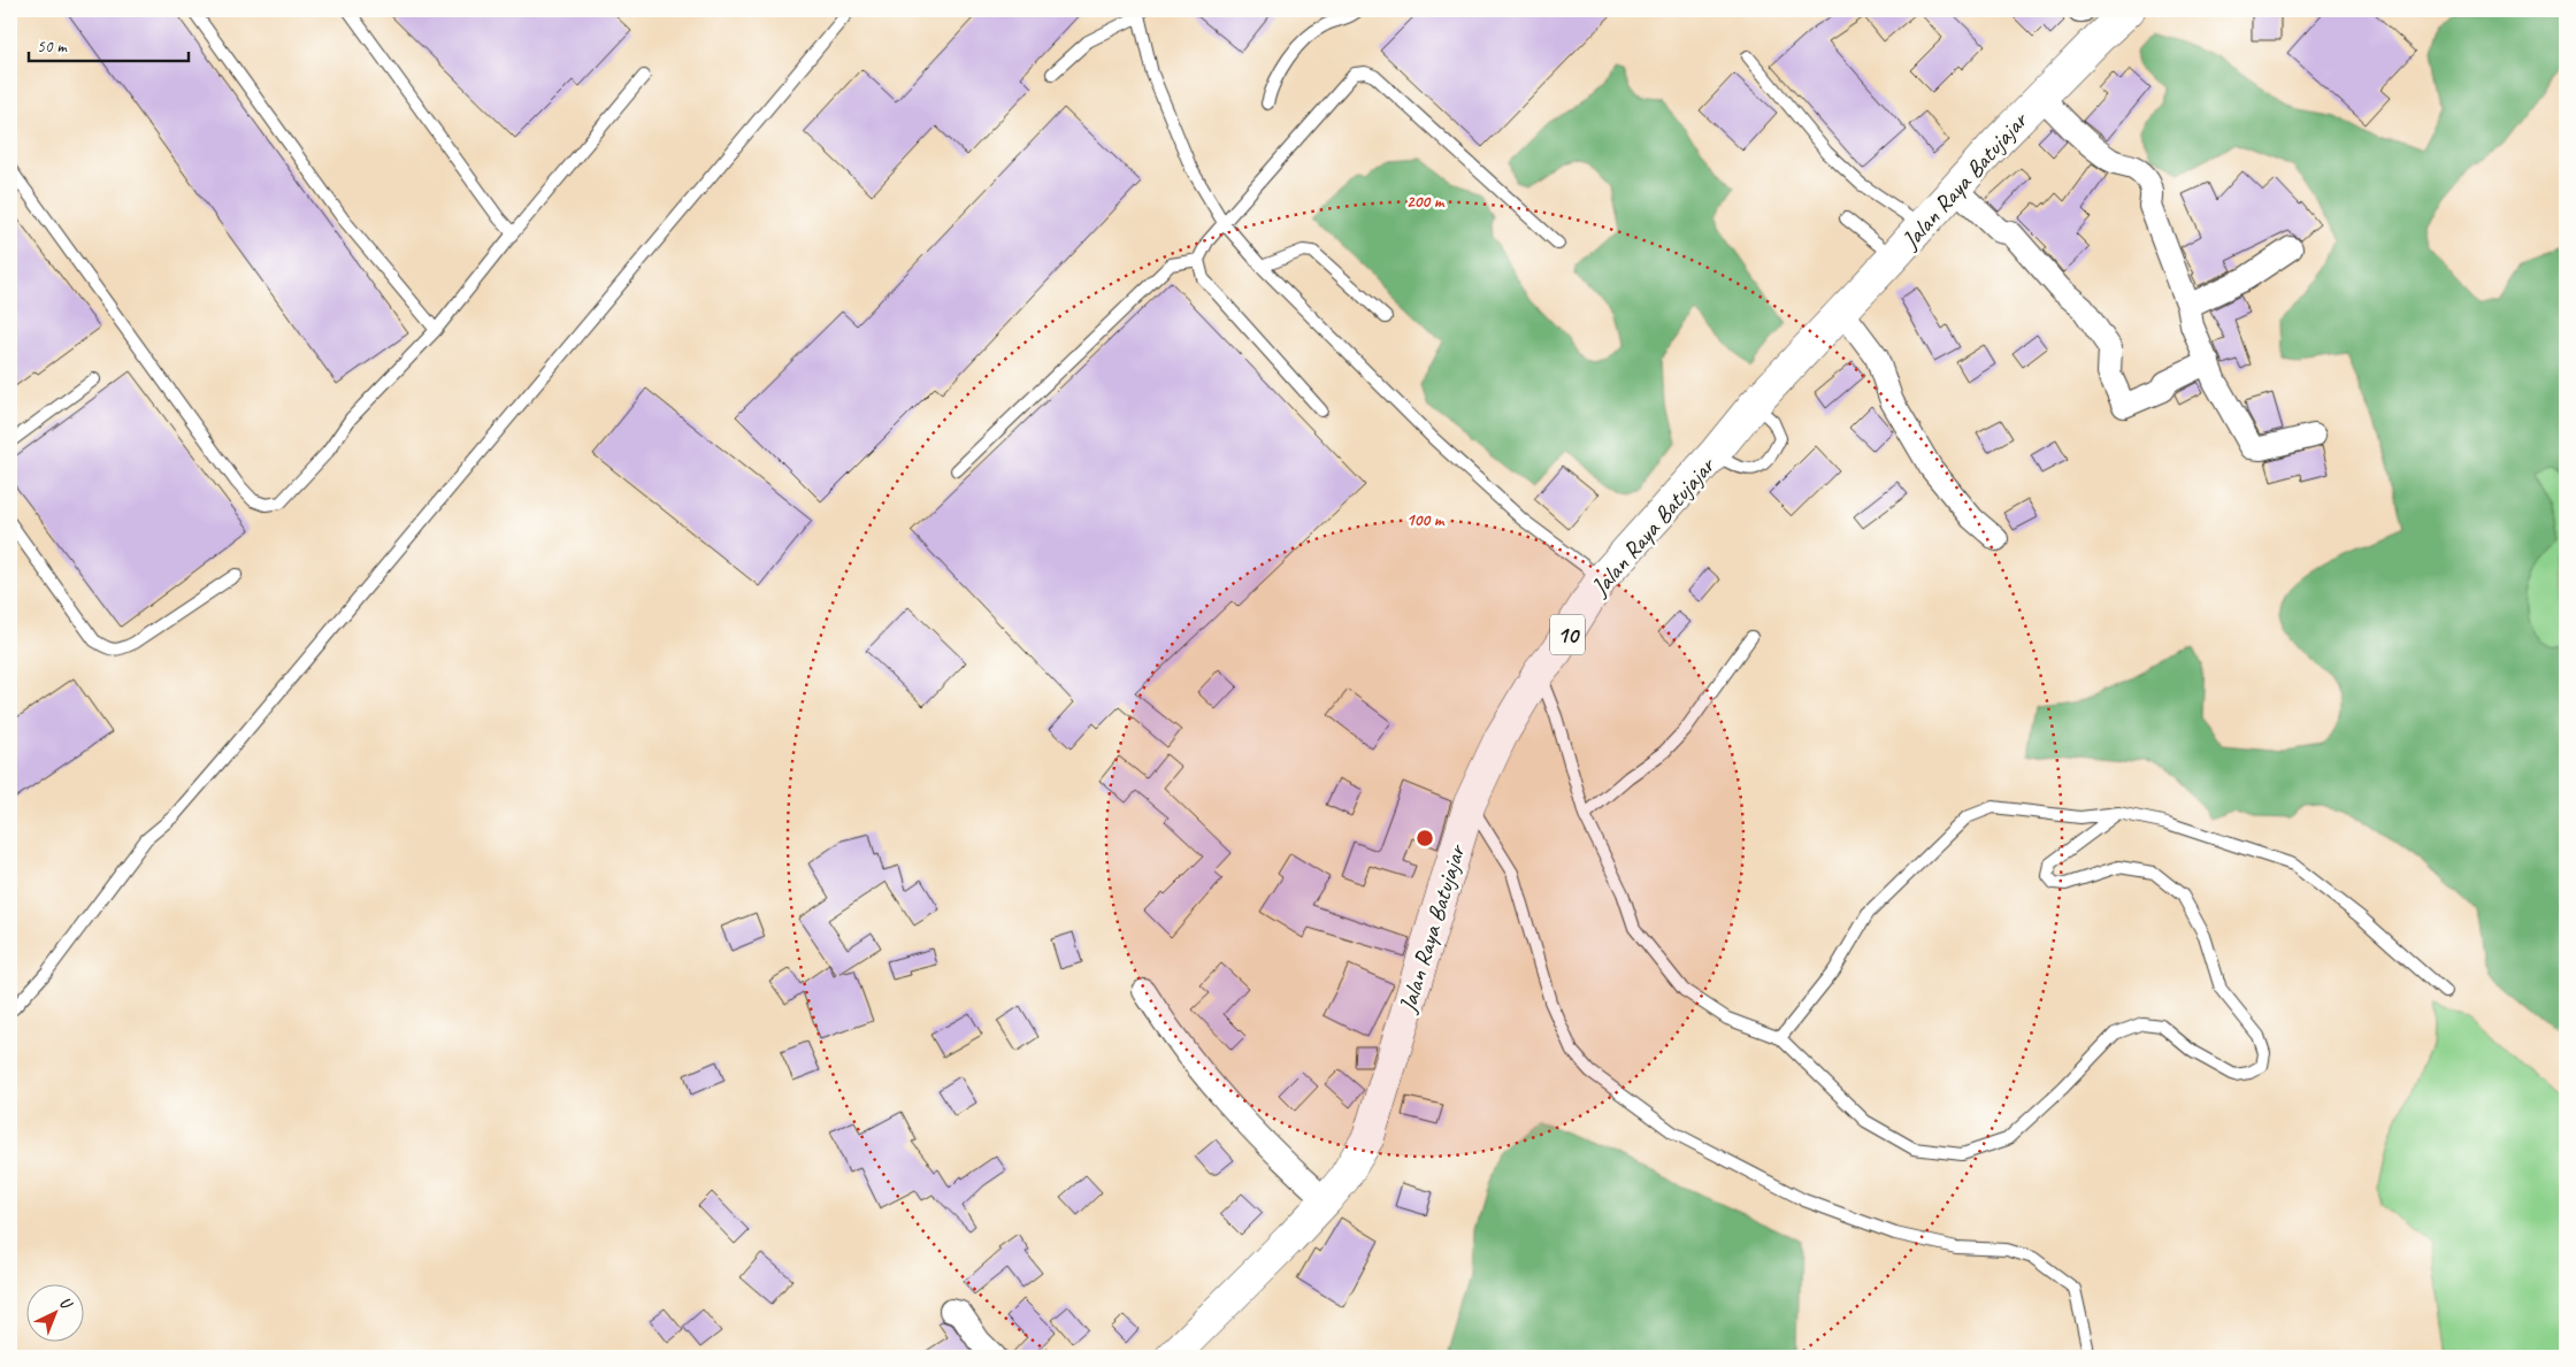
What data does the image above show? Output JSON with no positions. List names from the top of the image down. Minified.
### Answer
{"streets":{"highway":["Jalan Raya Batujajar","10"]},"scale_bar":"50 m","north":"top right","rings":["200 m","100 m"]}
